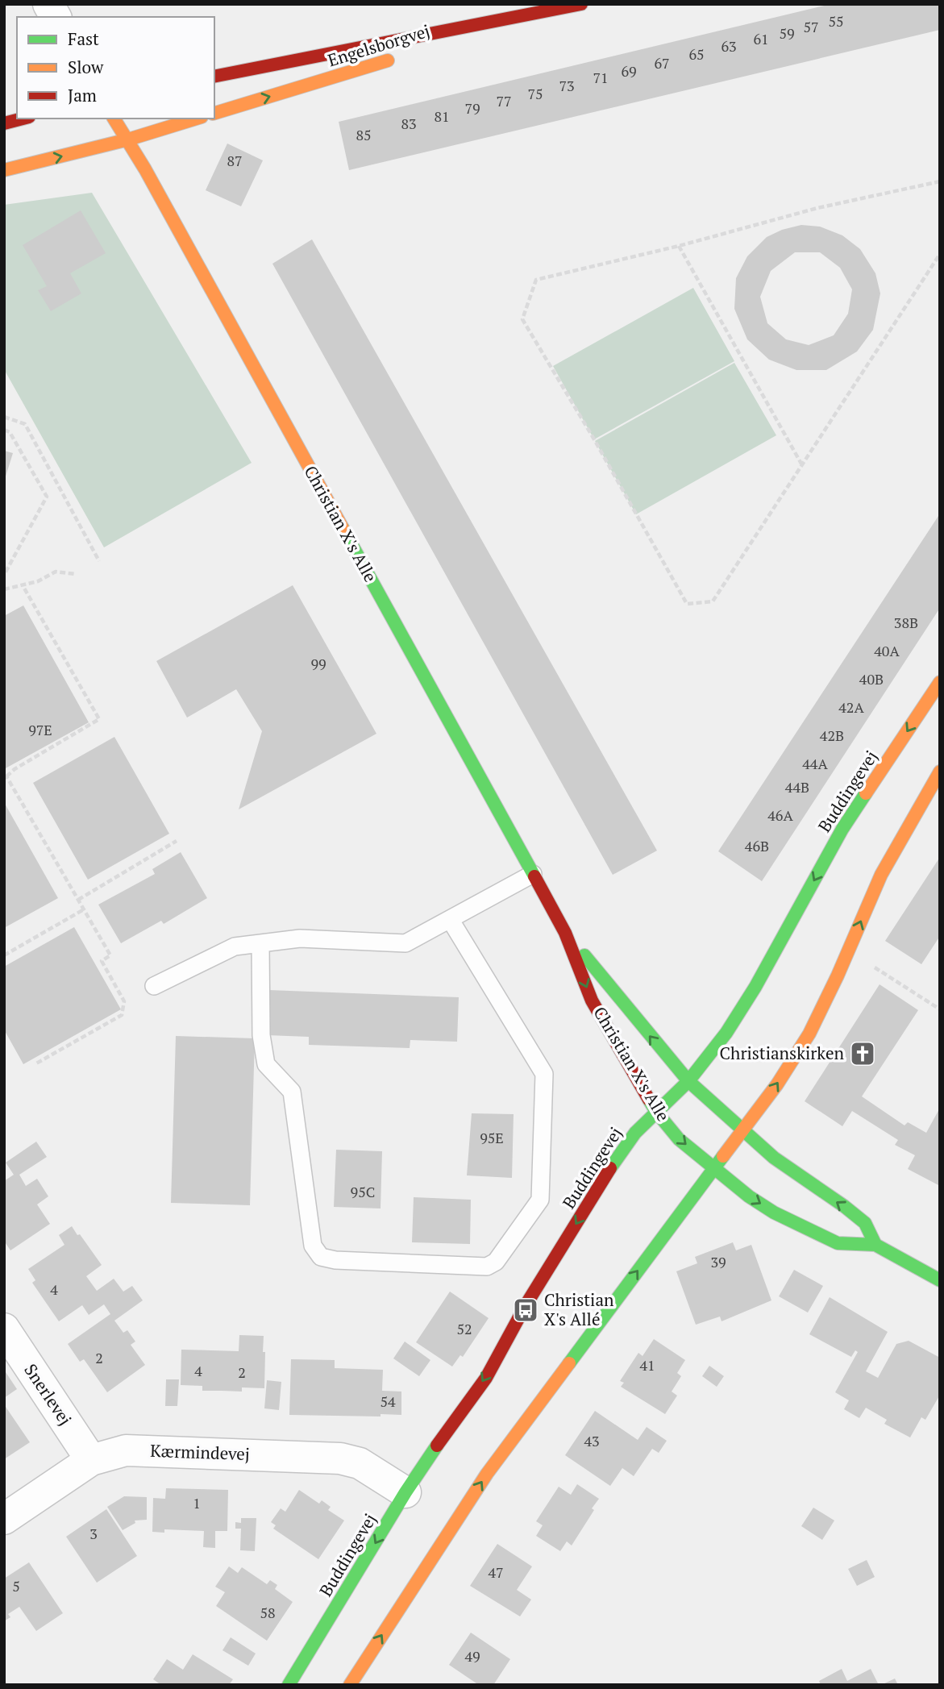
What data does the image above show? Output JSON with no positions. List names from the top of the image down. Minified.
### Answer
{"streets":{"street":["Engelsborgvej","Christian X's Alle","Buddingevej","Snerlevej","Kærmindevej"]},"crossings":[["Christian X's Alle","Buddingevej"],["Buddingevej","Kærmindevej"],["Snerlevej","Kærmindevej"]],"places":{"church":["Christianskirken"],"bus stop":["Christian X's Allé"]},"house_numbers":["55","57","59","61","63","65","67","69","71","73","75","77","79","81","83","85","87","38B","40A","99","40B","42A","97E","42B","44A","44B","46A","46B","95E","95C","39","4","52","2","41","4","2","54","43","1","3","47","5","58","49"],"legend":["Fast","Slow","Jam"]}
